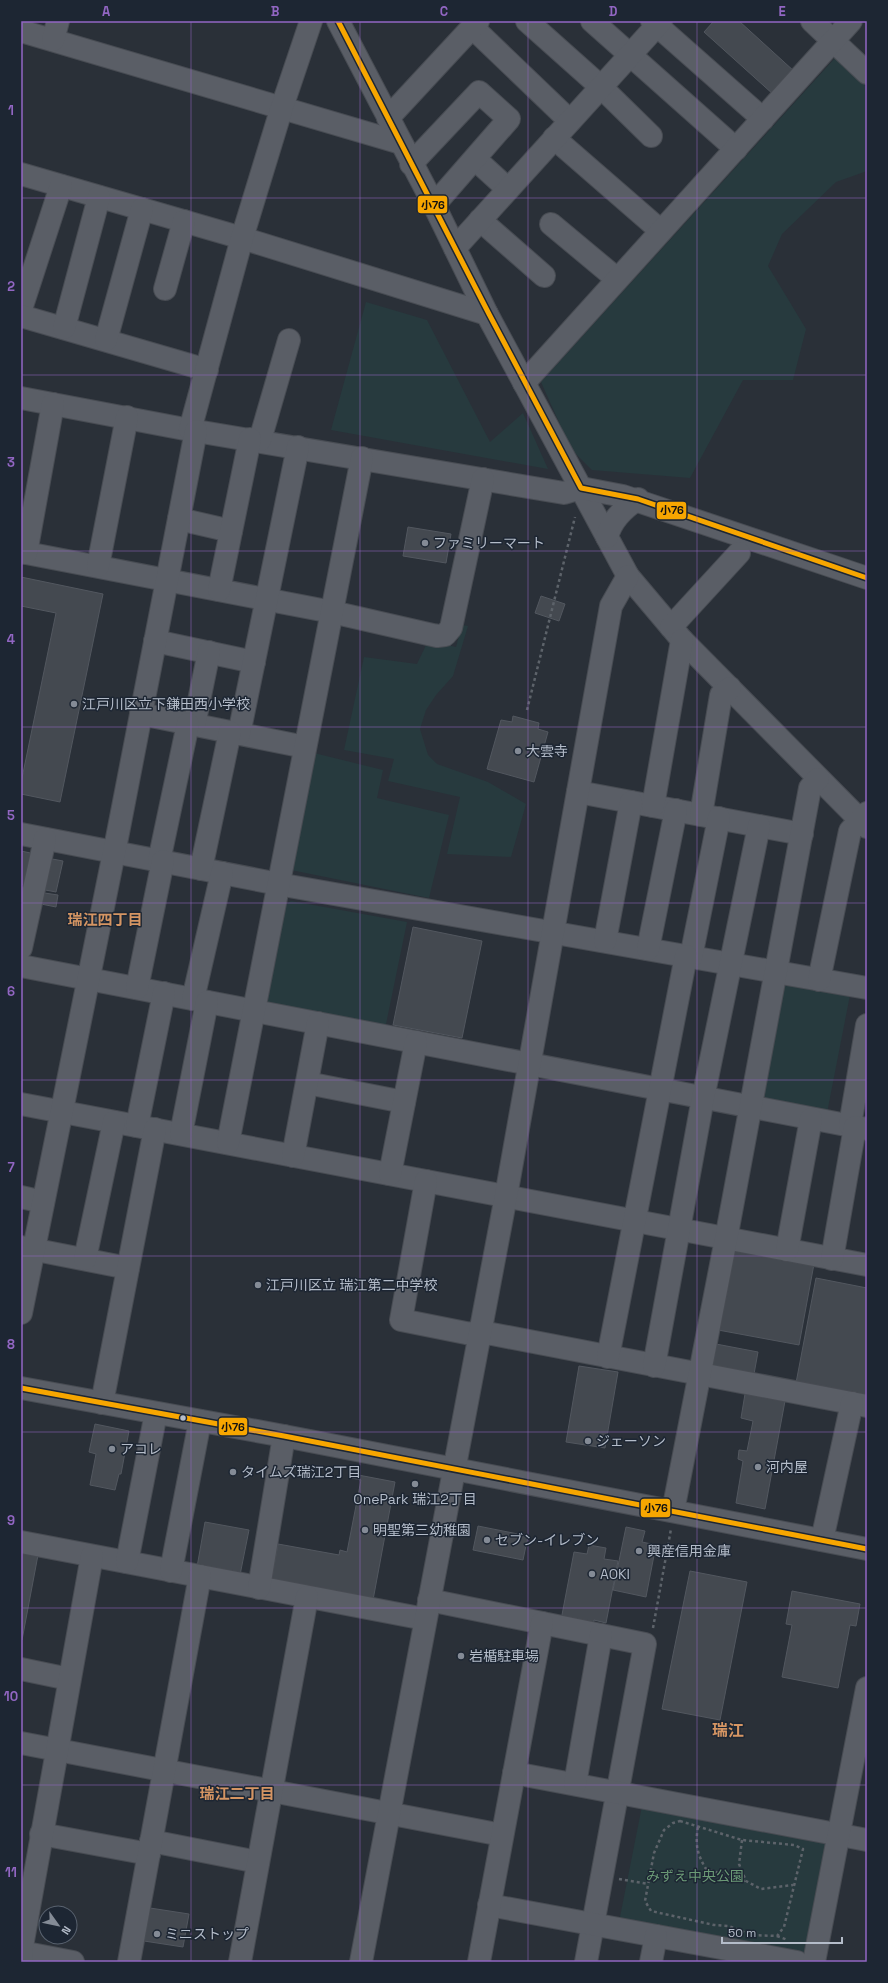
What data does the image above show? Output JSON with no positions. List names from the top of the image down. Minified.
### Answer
{"districts":["瑞江四丁目","瑞江","瑞江二丁目"],"parks":["みずえ中央公園"],"places":["ファミリーマート","江戸川区立下鎌田西小学校","大雲寺","江戸川区立 瑞江第二中学校","ジェーソン","アコレ","河内屋","タイムズ瑞江2丁目","OnePark 瑞江2丁目","明聖第三幼稚園","セブン-イレブン","興産信用金庫","AOKI","岩楯駐車場","ミニストップ"],"lines":["transit line 小76"],"scale_bar":"50 m","north":"bottom right","grid":{"columns":["A","B","C","D","E"],"rows":["1","2","3","4","5","6","7","8","9","10","11"]}}
